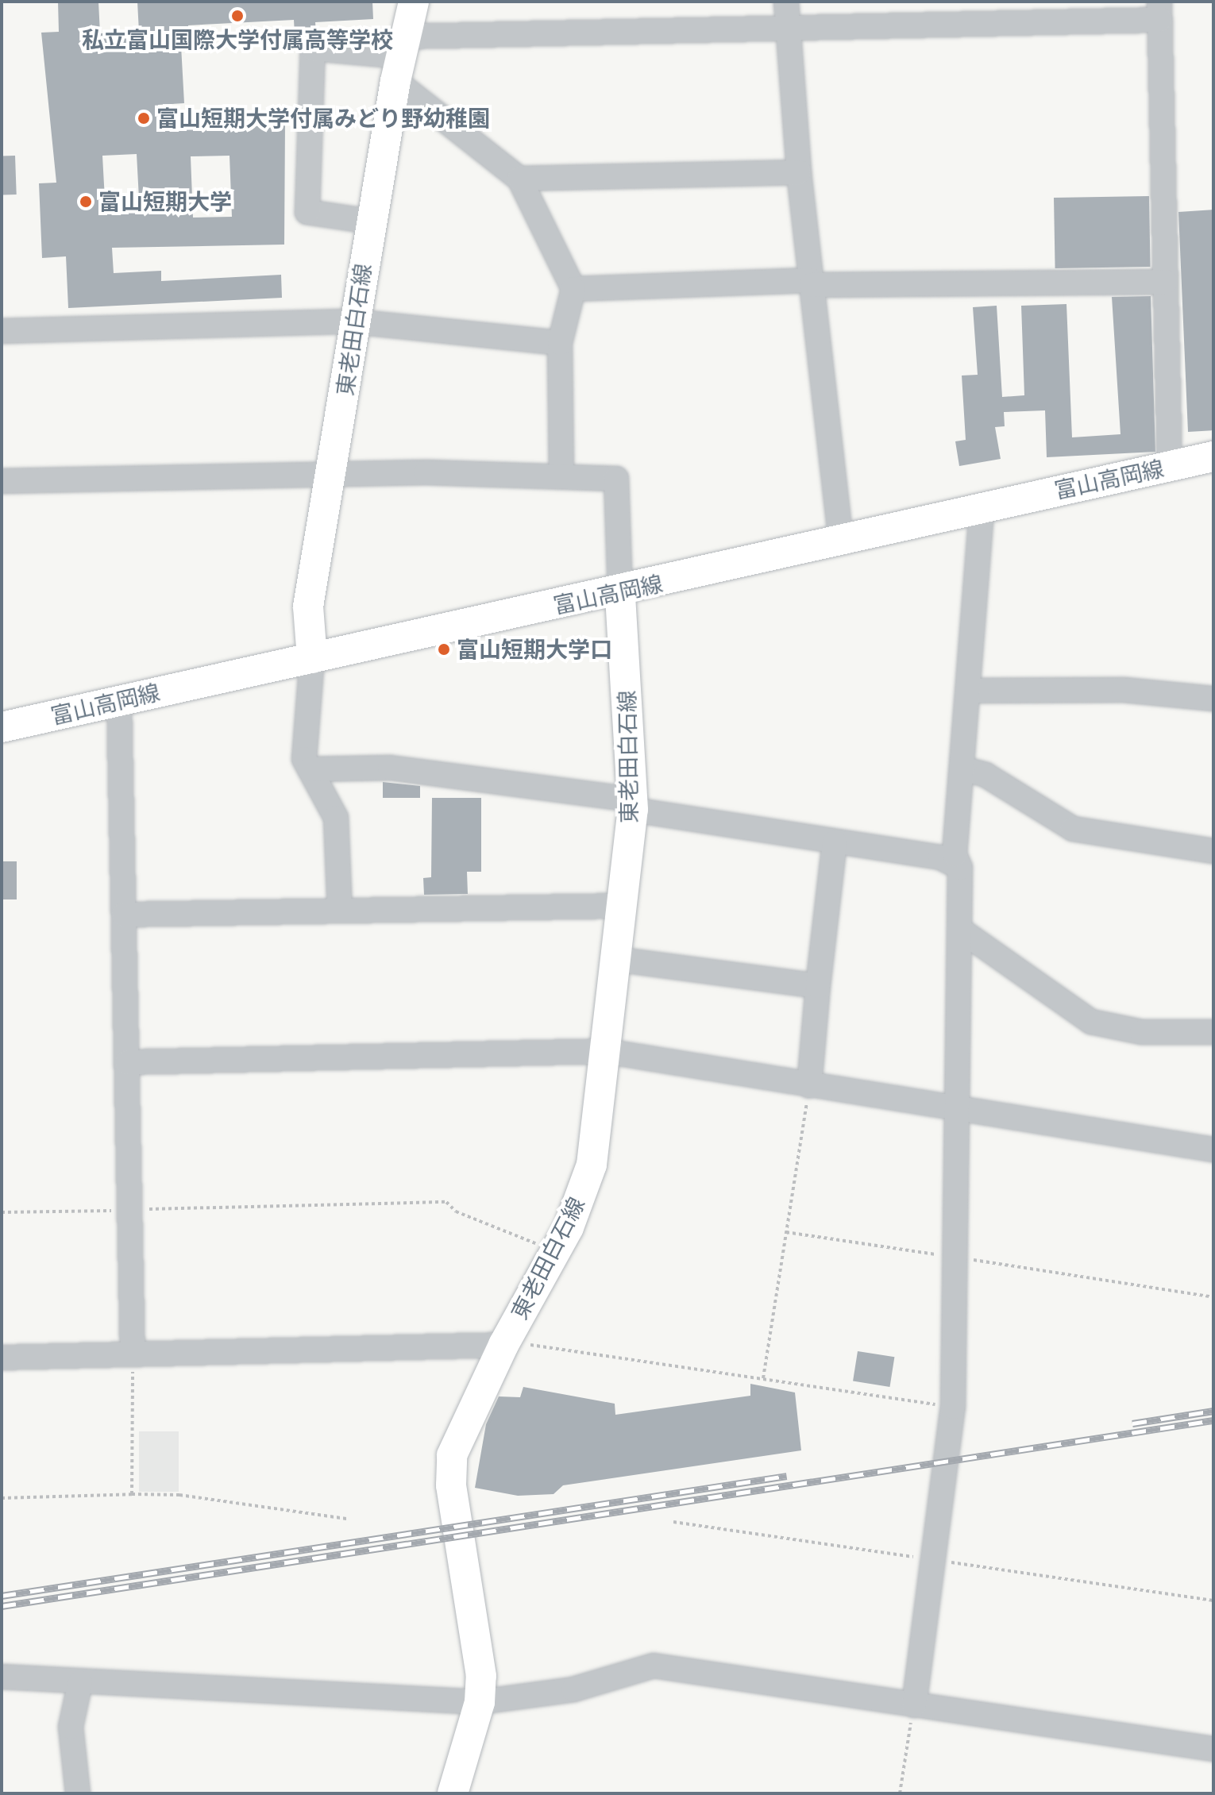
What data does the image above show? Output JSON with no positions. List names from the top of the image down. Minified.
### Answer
{"streets":{"main road":["東老田白石線","富山高岡線"]},"crossings":[["東老田白石線","富山高岡線"]],"places":["私立富山国際大学付属高等学校","富山短期大学付属みどり野幼稚園","富山短期大学","富山短期大学口"]}
